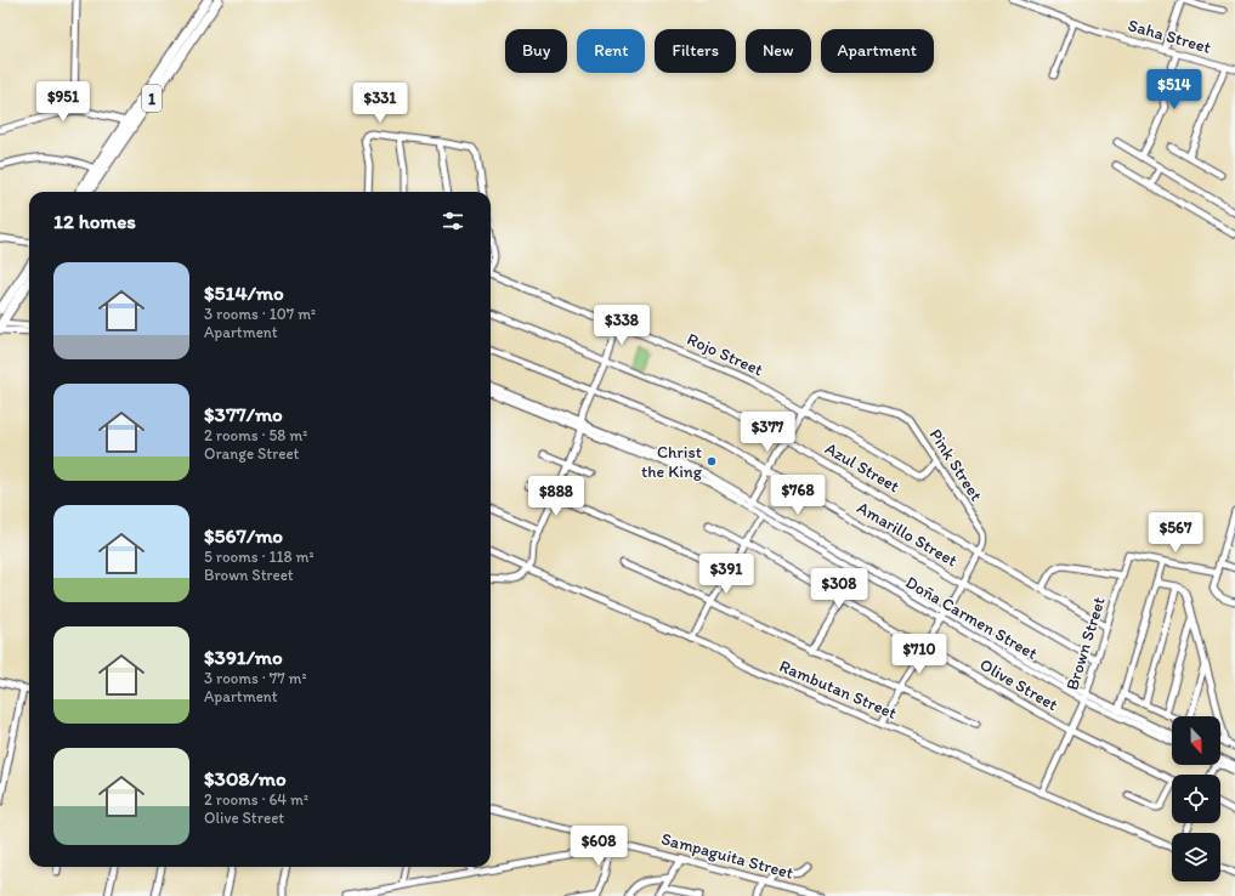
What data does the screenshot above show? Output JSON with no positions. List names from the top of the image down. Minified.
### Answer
{"streets":{"highway":["1"],"street":["Saha Street","Rojo Street","Pink Street","Azul Street","Amarillo Street","Doña Carmen Street","Brown Street","Olive Street","Rambutan Street","Sampaguita Street"]},"crossings":[["Rojo Street","Pink Street"],["Pink Street","Azul Street"],["Pink Street","Amarillo Street"],["Pink Street","Doña Carmen Street"],["Pink Street","Olive Street"],["Pink Street","Rambutan Street"],["Azul Street","Brown Street"],["Amarillo Street","Brown Street"],["Doña Carmen Street","Brown Street"],["Brown Street","Olive Street"],["Brown Street","Rambutan Street"]],"places":["Christ the King"],"north":"bottom","page":{"chip":["Buy","Rent","Filters","New","Apartment"],"price":["$514","$951","$331","$338","$377","$768","$888","$567","$391","$308","$710","$608"],"heading":"12 homes","list":[{"name":"$514/mo","note":"3 rooms · 107 m² · Apartment"},{"name":"$377/mo","note":"2 rooms · 58 m² · Orange Street"},{"name":"$567/mo","note":"5 rooms · 118 m² · Brown Street"},{"name":"$391/mo","note":"3 rooms · 77 m² · Apartment"},{"name":"$308/mo","note":"2 rooms · 64 m² · Olive Street"}]}}
